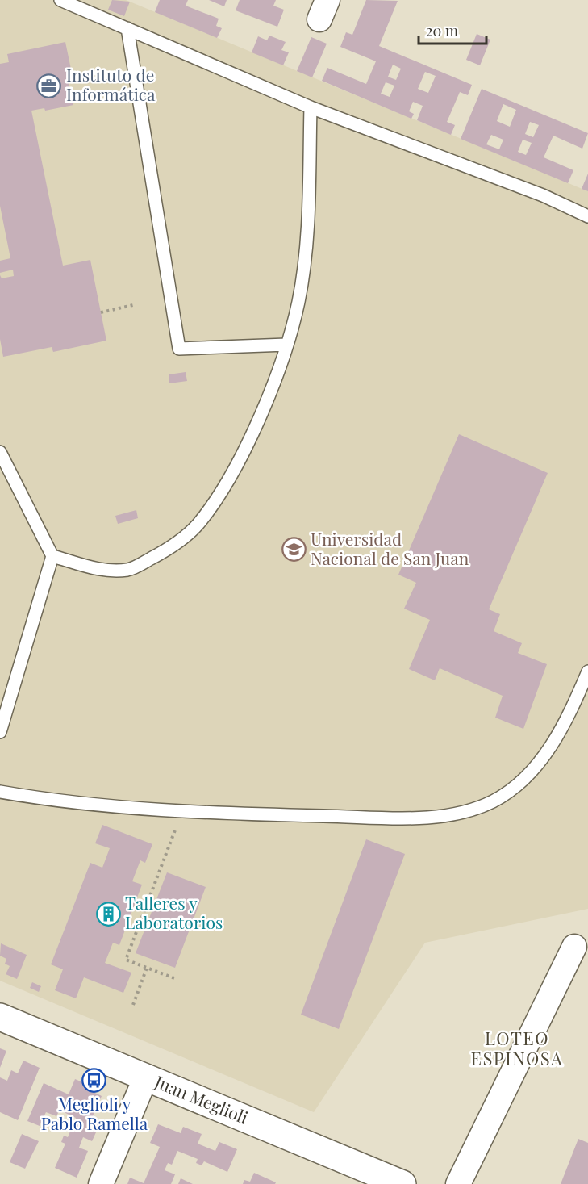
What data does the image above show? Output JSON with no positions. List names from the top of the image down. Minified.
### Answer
{"streets":{"main road":["Juan Meglioli"]},"districts":["LOTEO ESPINOSA"],"places":{"office":["Instituto de Informática"],"school or university":["Universidad Nacional de San Juan"],"building":["Talleres y Laboratorios"],"bus stop":["Meglioli y Pablo Ramella"]},"scale_bar":"20 m"}
